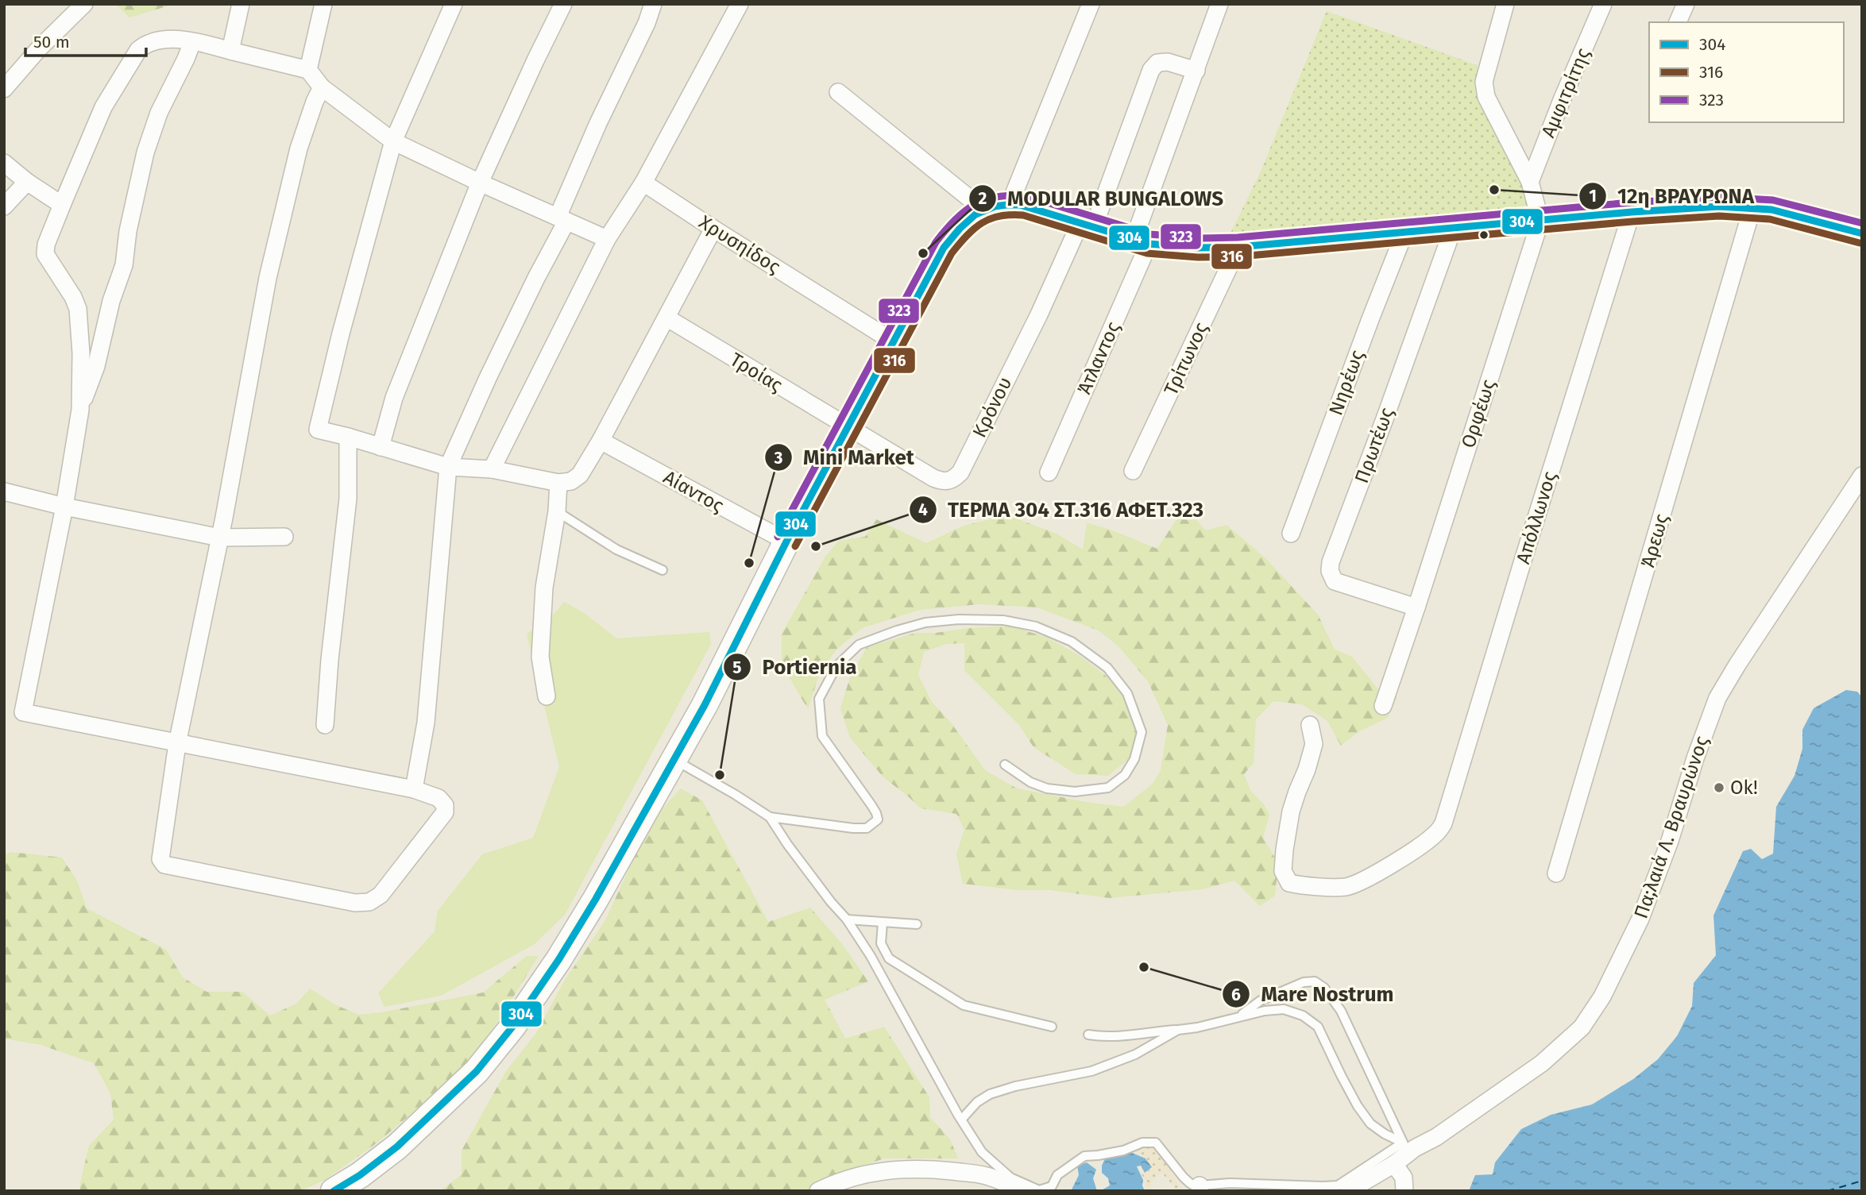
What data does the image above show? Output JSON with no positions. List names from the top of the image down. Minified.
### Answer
{"streets":{"street":["Αμφιτρίτης","Χρυσηίδος","Άτλαντος","Τρίτωνος","Τροίας","Νηρέως","Κρόνου","Ορφέως","Πρωτέως","Αίαντος","Απόλλωνος","Άρεως","Πα;λαιά Λ. Βραυρώνος"]},"crossings":[["Τροίας","Κρόνου"],["Ορφέως","Πρωτέως"]],"places":["12η ΒΡΑΥΡΩΝΑ","MODULAR BUNGALOWS","ΤΕΡΜΑ 304 ΣΤ.316 ΑΦΕΤ.323","Mini Market","Portiernia","Ok!","Mare Nostrum"],"lines":["transit line 323","transit line 304","transit line 316"],"legend":["304","316","323"],"scale_bar":"50 m"}
